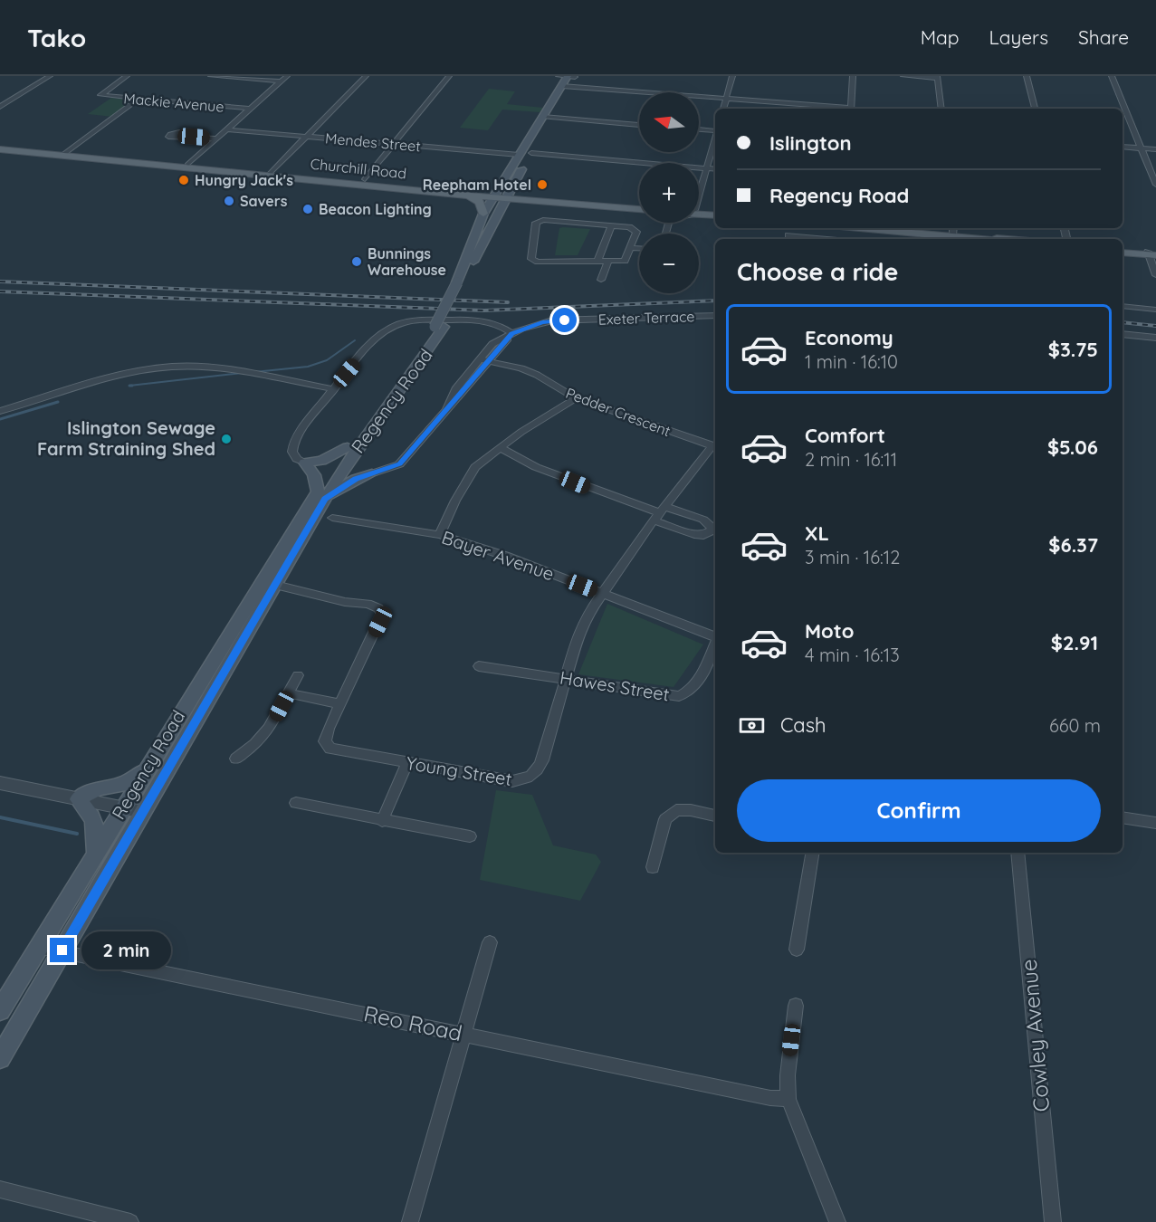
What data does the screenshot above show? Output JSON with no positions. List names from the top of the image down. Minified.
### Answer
{"streets":{"main road":["Churchill Road","Regency Road"],"street":["Mackie Avenue","Mendes Street","Exeter Terrace","Pedder Crescent","Bayer Avenue","Hawes Street","Young Street","Reo Road","Cowley Avenue"]},"crossings":[["Mendes Street","Regency Road"],["Churchill Road","Regency Road"],["Regency Road","Young Street"],["Regency Road","Reo Road"],["Pedder Crescent","Young Street"],["Bayer Avenue","Young Street"],["Hawes Street","Young Street"]],"places":["Hungry Jack's","Reepham Hotel","Savers","Beacon Lighting","Bunnings Warehouse","Islington Sewage Farm Straining Shed"],"north":"left","page":{"header":"Tako","nav":["Map","Layers","Share"],"map_buttons":["+","−"],"banner":["Islington","Regency Road"],"heading":"Choose a ride","list":[{"name":"Economy","note":"1 min · 16:10","value":"$3.75"},{"name":"Comfort","note":"2 min · 16:11","value":"$5.06"},{"name":"XL","note":"3 min · 16:12","value":"$6.37"},{"name":"Moto","note":"4 min · 16:13","value":"$2.91"}],"pay":["Cash","660 m"],"buttons":"Confirm","bubble":"2 min"}}
